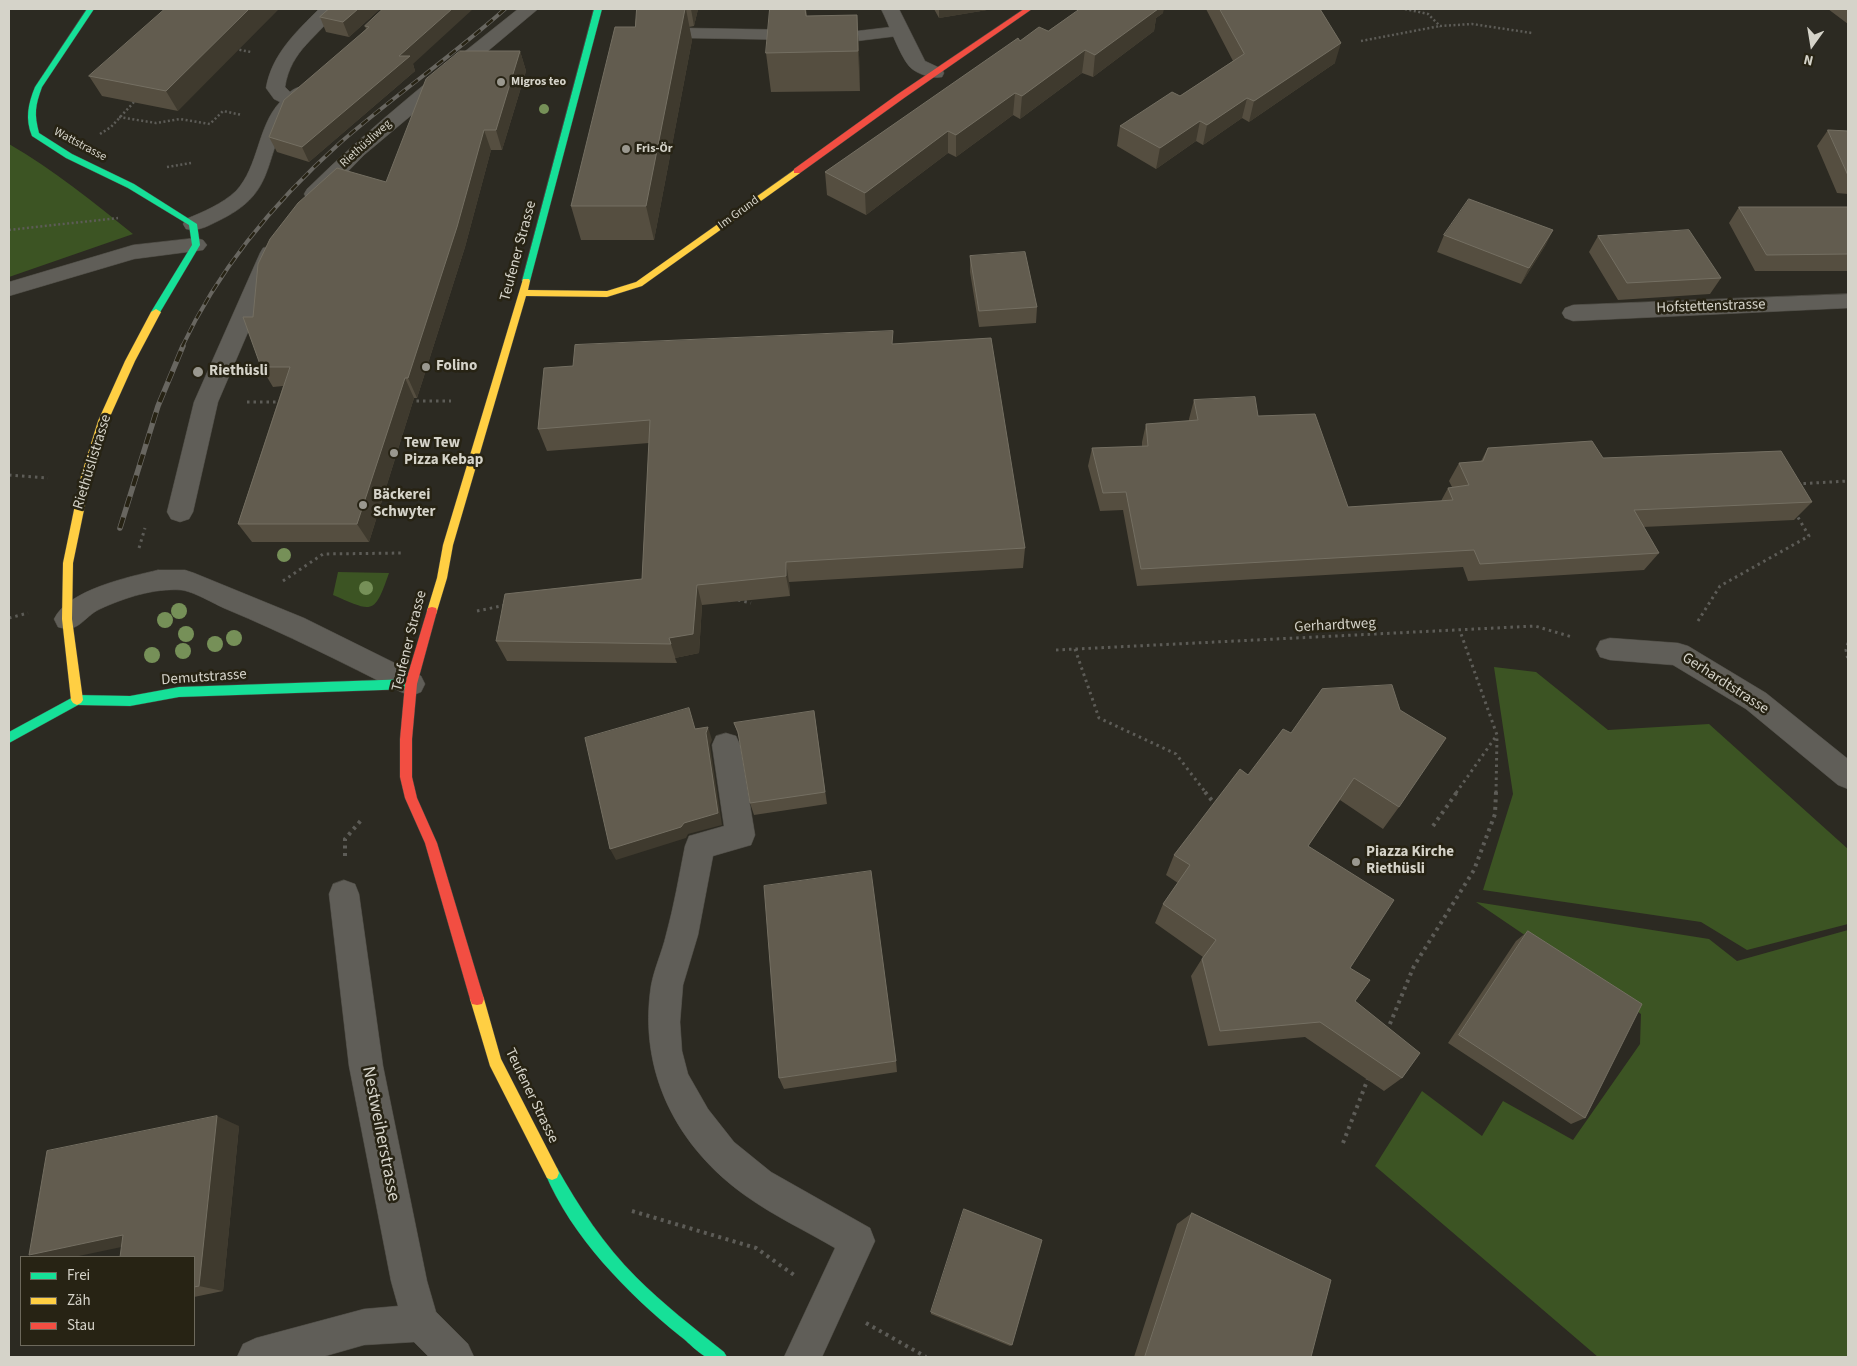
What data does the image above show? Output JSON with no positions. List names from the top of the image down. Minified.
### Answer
{"streets":{"street":["Riethüsliweg","Wattstrasse","Im Grund","Teufener Strasse","Hofstettenstrasse","Riethüslistrasse","Demutstrasse","Gerhardtstrasse","Nestweiherstrasse"],"path":["Gerhardtweg"]},"crossings":[["Im Grund","Teufener Strasse"],["Teufener Strasse","Demutstrasse"],["Riethüslistrasse","Demutstrasse"],["Gerhardtweg","Gerhardtstrasse"]],"places":["Migros teo","Fris-Ör","Folino","Riethüsli","Tew Tew Pizza Kebap","Bäckerei Schwyter","Piazza Kirche Riethüsli"],"legend":["Frei","Zäh","Stau"],"north":"bottom"}
